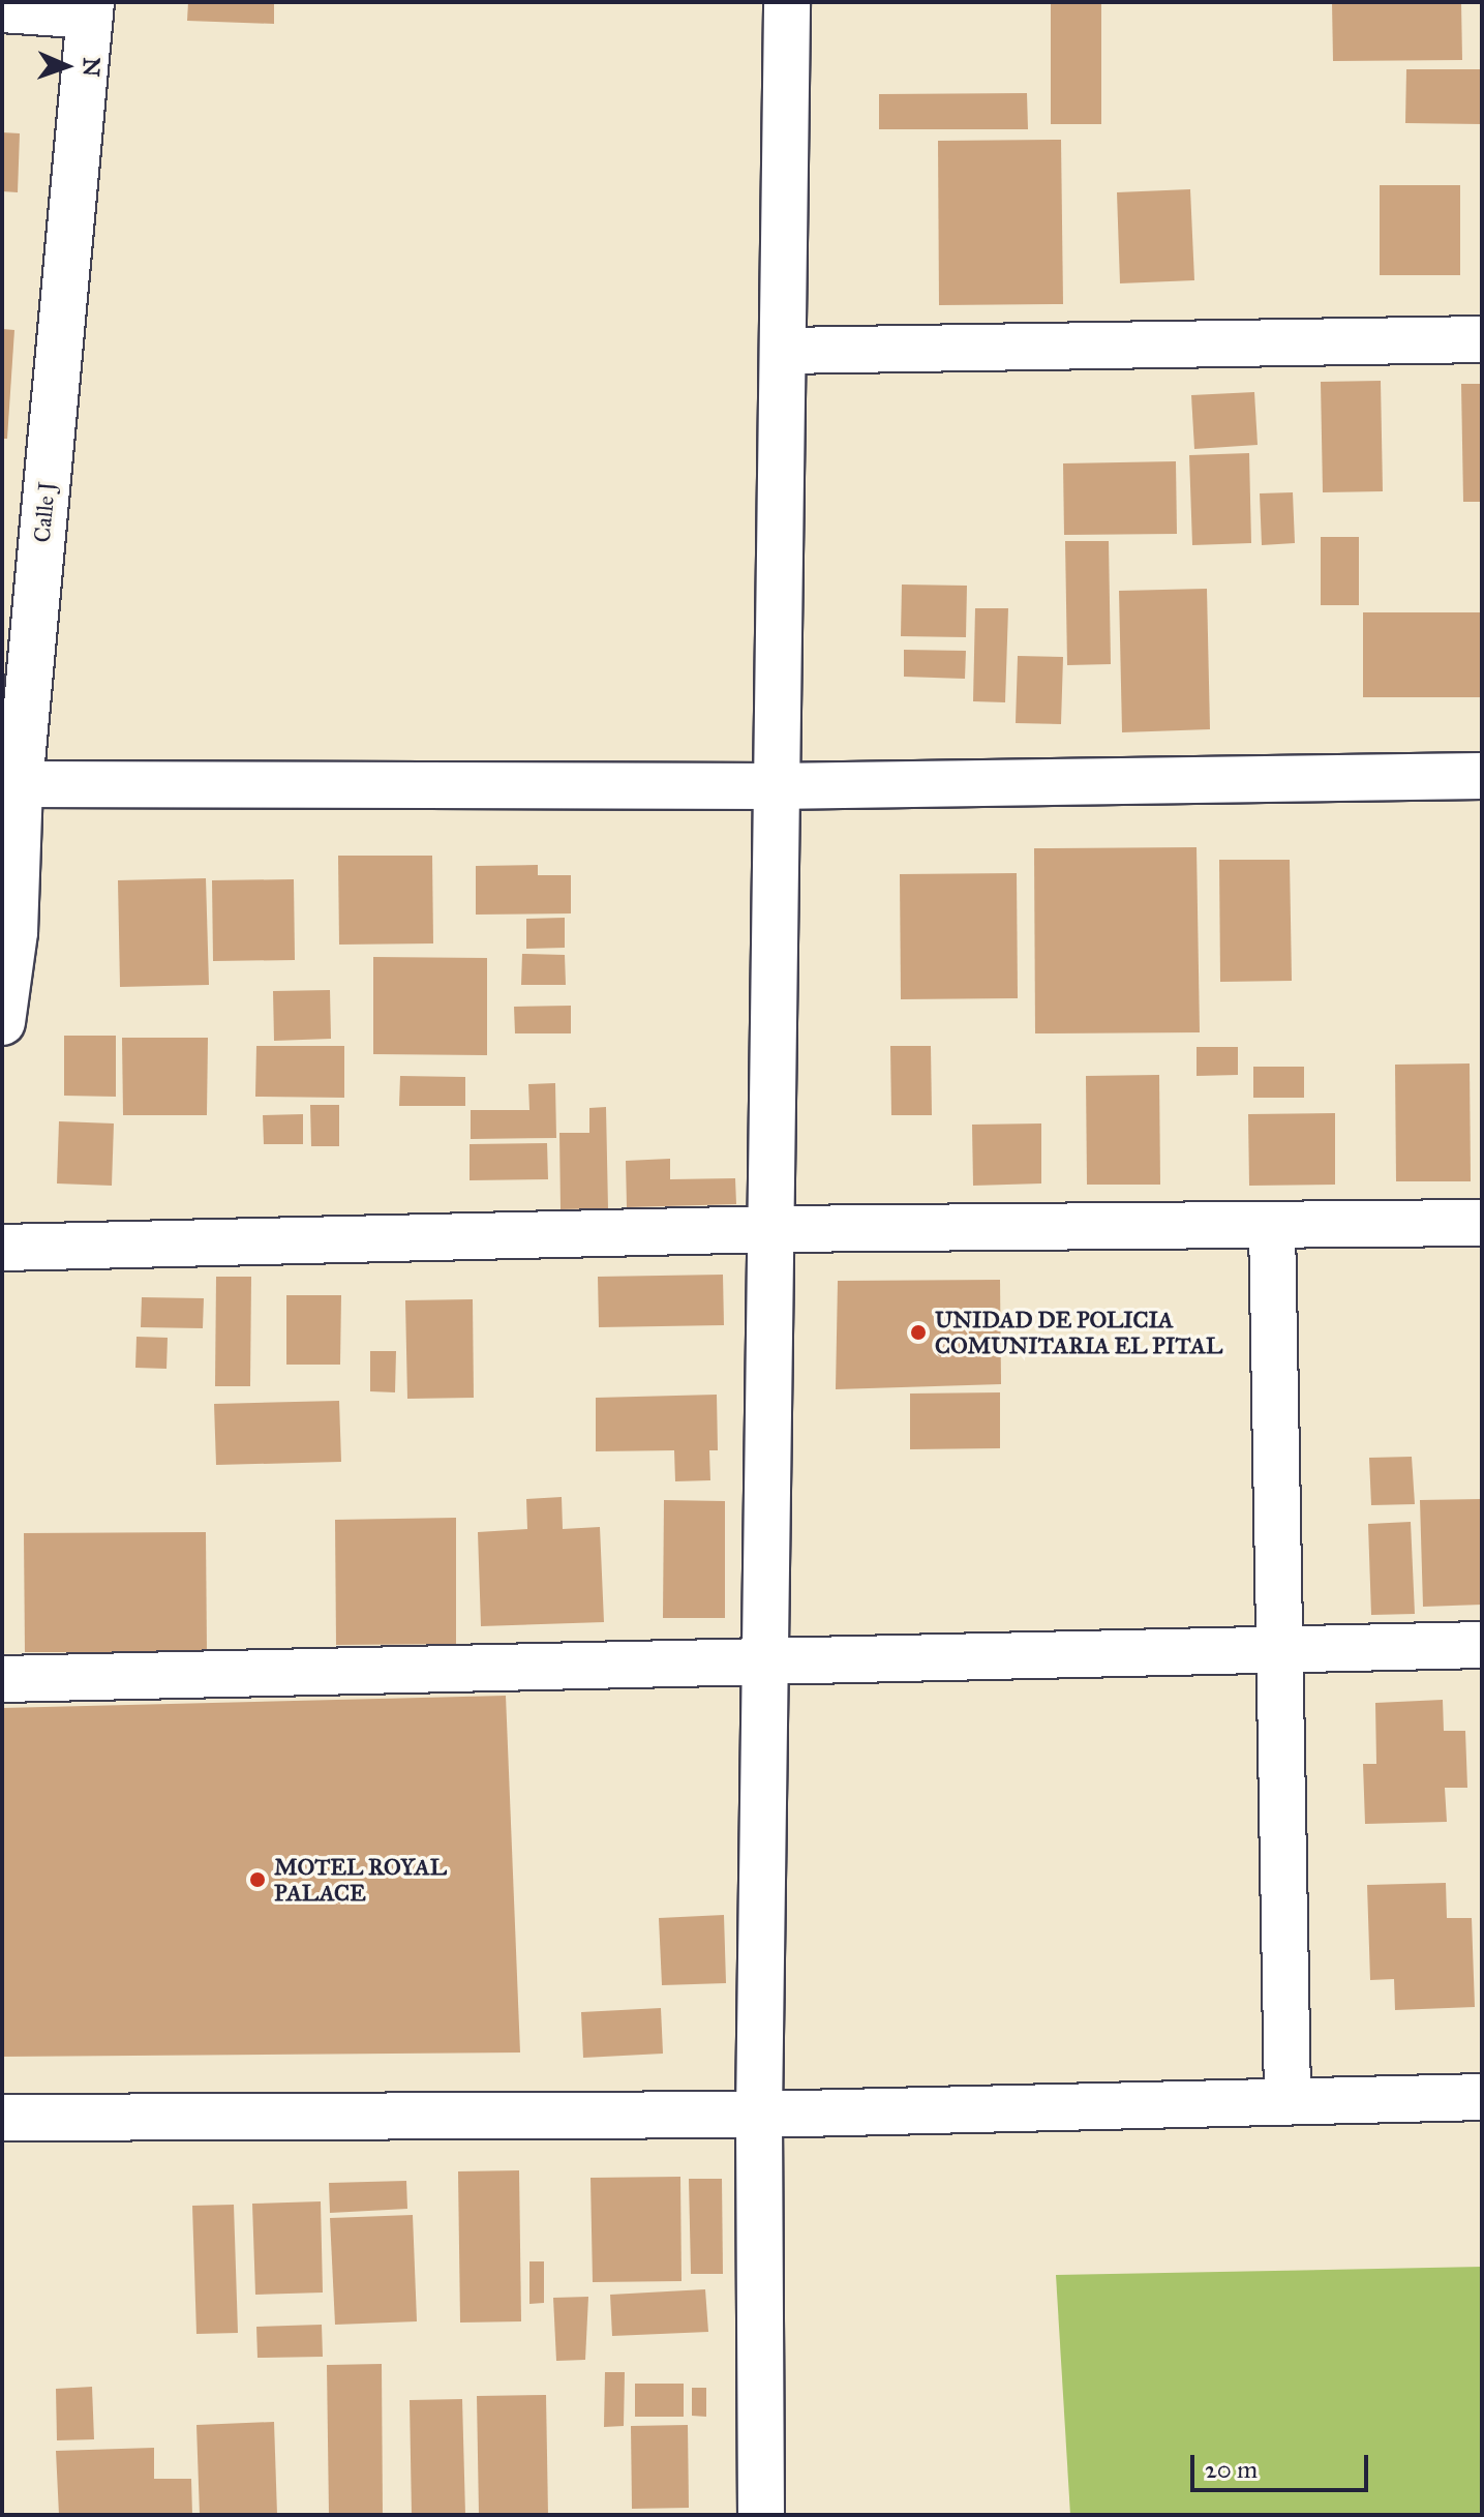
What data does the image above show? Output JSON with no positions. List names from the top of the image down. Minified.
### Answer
{"streets":{"street":["Calle J"]},"places":["UNIDAD DE POLICIA COMUNITARIA EL PITAL","MOTEL ROYAL PALACE"],"scale_bar":"20 m","north":"right"}
